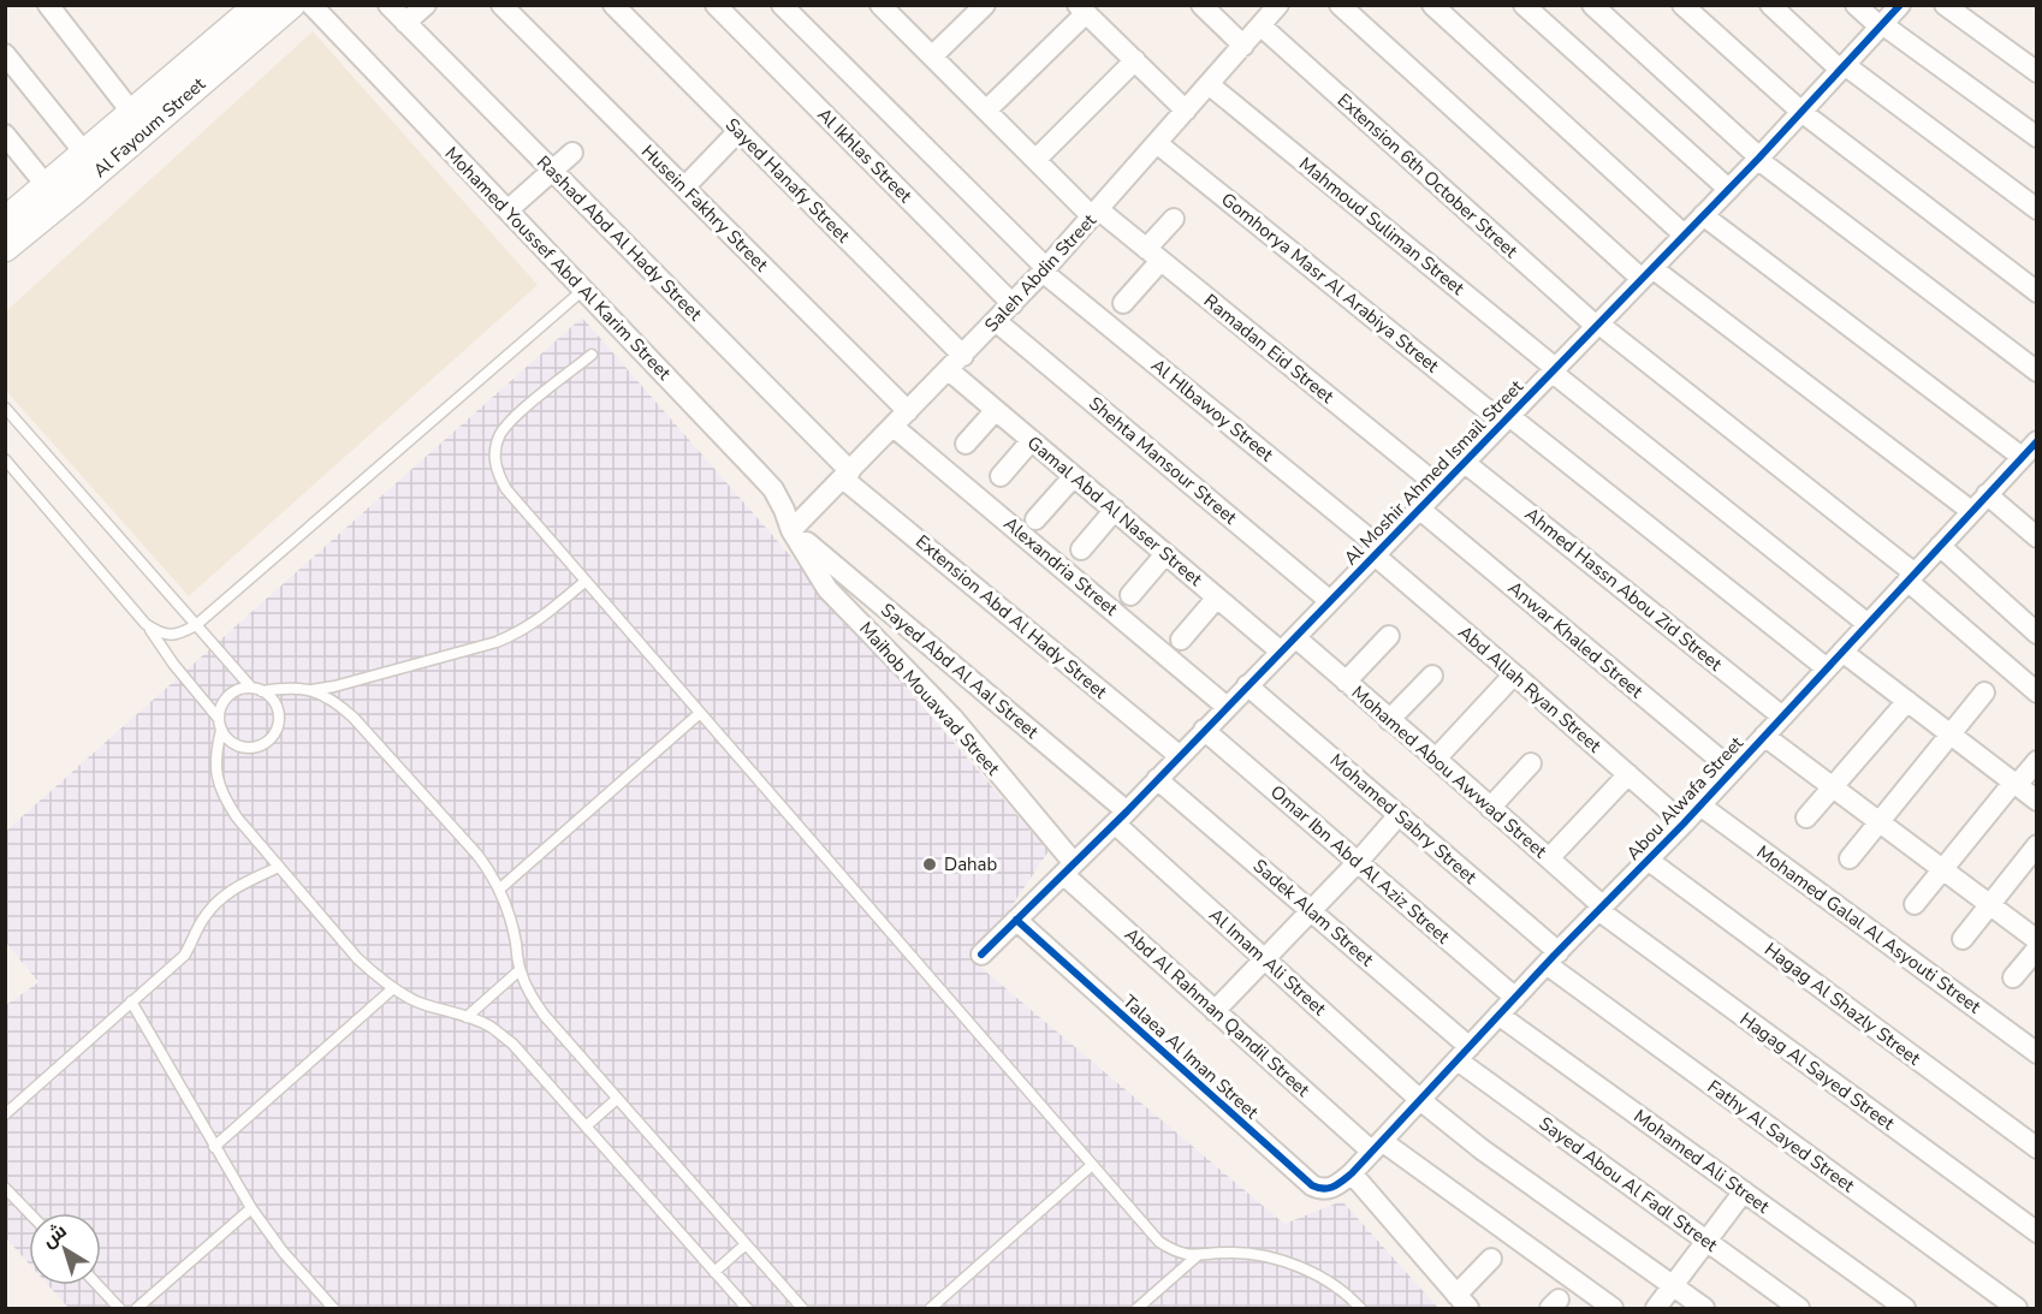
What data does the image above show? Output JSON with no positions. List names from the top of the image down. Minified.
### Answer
{"streets":{"street":["Al Fayoum Street","Al Ikhlas Street","Extension 6th October Street","Sayed Hanafy Street","Husein Fakhry Street","Mahmoud Suliman Street","Rashad Abd Al Hady Street","Mohamed Youssef Abd Al Karim Street","Saleh Abdin Street","Gomhorya Masr Al Arabiya Street","Ramadan Eid Street","Al Hlbawoy Street","Shehta Mansour Street","Al Moshir Ahmed Ismail Street","Gamal Abd Al Naser Street","Alexandria Street","Ahmed Hassn Abou Zid Street","Extension Abd Al Hady Street","Anwar Khaled Street","Sayed Abd Al Aal Street","Abd Allah Ryan Street","Maihob Mouawad Street","Mohamed Abou Awwad Street","Abou Alwafa Street","Mohamed Sabry Street","Omar Ibn Abd Al Aziz Street","Sadek Alam Street","Mohamed Galal Al Asyouti Street","Al Imam Ali Street","Hagag Al Shazly Street","Abd Al Rahman Qandil Street","Talaea Al Iman Street","Hagag Al Sayed Street","Fathy Al Sayed Street","Mohamed Ali Street","Sayed Abou Al Fadl Street"]},"crossings":[["Al Ikhlas Street","Saleh Abdin Street"],["Extension 6th October Street","Saleh Abdin Street"],["Extension 6th October Street","Al Moshir Ahmed Ismail Street"],["Extension 6th October Street","Abou Alwafa Street"],["Sayed Hanafy Street","Saleh Abdin Street"],["Sayed Hanafy Street","Gamal Abd Al Naser Street"],["Husein Fakhry Street","Saleh Abdin Street"],["Mahmoud Suliman Street","Saleh Abdin Street"],["Mahmoud Suliman Street","Al Moshir Ahmed Ismail Street"],["Mahmoud Suliman Street","Abou Alwafa Street"],["Rashad Abd Al Hady Street","Saleh Abdin Street"],["Rashad Abd Al Hady Street","Extension Abd Al Hady Street"],["Mohamed Youssef Abd Al Karim Street","Saleh Abdin Street"],["Mohamed Youssef Abd Al Karim Street","Sayed Abd Al Aal Street"],["Mohamed Youssef Abd Al Karim Street","Maihob Mouawad Street"],["Saleh Abdin Street","Gomhorya Masr Al Arabiya Street"],["Saleh Abdin Street","Ramadan Eid Street"],["Saleh Abdin Street","Al Hlbawoy Street"],["Saleh Abdin Street","Shehta Mansour Street"],["Saleh Abdin Street","Gamal Abd Al Naser Street"],["Saleh Abdin Street","Alexandria Street"],["Saleh Abdin Street","Extension Abd Al Hady Street"],["Saleh Abdin Street","Sayed Abd Al Aal Street"],["Saleh Abdin Street","Maihob Mouawad Street"],["Gomhorya Masr Al Arabiya Street","Al Moshir Ahmed Ismail Street"],["Gomhorya Masr Al Arabiya Street","Abou Alwafa Street"],["Ramadan Eid Street","Al Moshir Ahmed Ismail Street"],["Al Hlbawoy Street","Al Moshir Ahmed Ismail Street"],["Al Hlbawoy Street","Abd Allah Ryan Street"],["Shehta Mansour Street","Al Moshir Ahmed Ismail Street"],["Al Moshir Ahmed Ismail Street","Gamal Abd Al Naser Street"],["Al Moshir Ahmed Ismail Street","Alexandria Street"],["Al Moshir Ahmed Ismail Street","Ahmed Hassn Abou Zid Street"],["Al Moshir Ahmed Ismail Street","Extension Abd Al Hady Street"],["Al Moshir Ahmed Ismail Street","Anwar Khaled Street"],["Al Moshir Ahmed Ismail Street","Sayed Abd Al Aal Street"],["Al Moshir Ahmed Ismail Street","Abd Allah Ryan Street"],["Al Moshir Ahmed Ismail Street","Maihob Mouawad Street"],["Al Moshir Ahmed Ismail Street","Mohamed Abou Awwad Street"],["Al Moshir Ahmed Ismail Street","Mohamed Sabry Street"],["Al Moshir Ahmed Ismail Street","Omar Ibn Abd Al Aziz Street"],["Al Moshir Ahmed Ismail Street","Sadek Alam Street"],["Al Moshir Ahmed Ismail Street","Al Imam Ali Street"],["Al Moshir Ahmed Ismail Street","Abd Al Rahman Qandil Street"],["Al Moshir Ahmed Ismail Street","Talaea Al Iman Street"],["Gamal Abd Al Naser Street","Mohamed Abou Awwad Street"],["Ahmed Hassn Abou Zid Street","Abou Alwafa Street"],["Anwar Khaled Street","Abou Alwafa Street"],["Sayed Abd Al Aal Street","Maihob Mouawad Street"],["Sayed Abd Al Aal Street","Al Imam Ali Street"],["Abd Allah Ryan Street","Abou Alwafa Street"],["Maihob Mouawad Street","Abd Al Rahman Qandil Street"],["Mohamed Abou Awwad Street","Abou Alwafa Street"],["Mohamed Abou Awwad Street","Hagag Al Sayed Street"],["Abou Alwafa Street","Mohamed Sabry Street"],["Abou Alwafa Street","Omar Ibn Abd Al Aziz Street"],["Abou Alwafa Street","Sadek Alam Street"],["Abou Alwafa Street","Mohamed Galal Al Asyouti Street"],["Abou Alwafa Street","Al Imam Ali Street"],["Abou Alwafa Street","Hagag Al Shazly Street"],["Abou Alwafa Street","Abd Al Rahman Qandil Street"],["Abou Alwafa Street","Talaea Al Iman Street"],["Abou Alwafa Street","Hagag Al Sayed Street"],["Abou Alwafa Street","Fathy Al Sayed Street"],["Abou Alwafa Street","Mohamed Ali Street"],["Abou Alwafa Street","Sayed Abou Al Fadl Street"],["Mohamed Sabry Street","Fathy Al Sayed Street"],["Sadek Alam Street","Sayed Abou Al Fadl Street"]],"places":["Dahab"],"north":"top left"}
